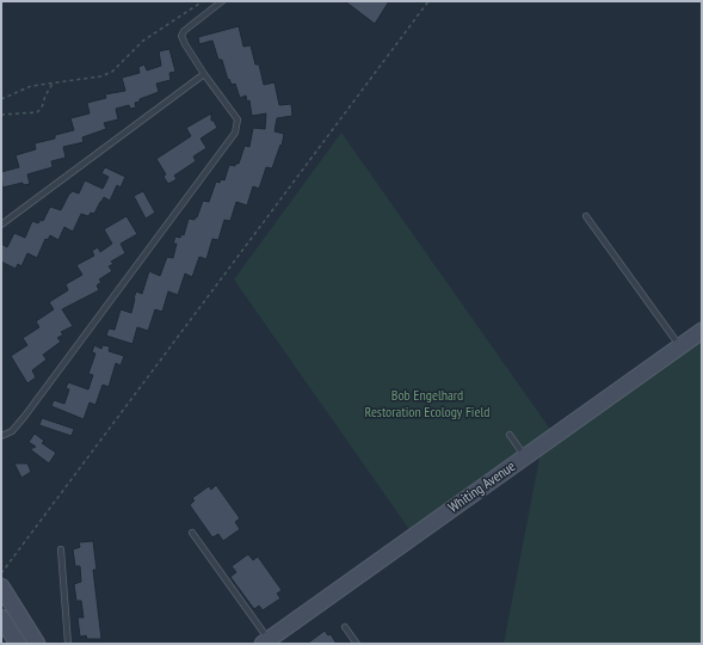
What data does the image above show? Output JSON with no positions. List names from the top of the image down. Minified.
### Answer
{"streets":{"street":["Whiting Avenue"]},"parks":["Bob Engelhard Restoration Ecology Field"]}
